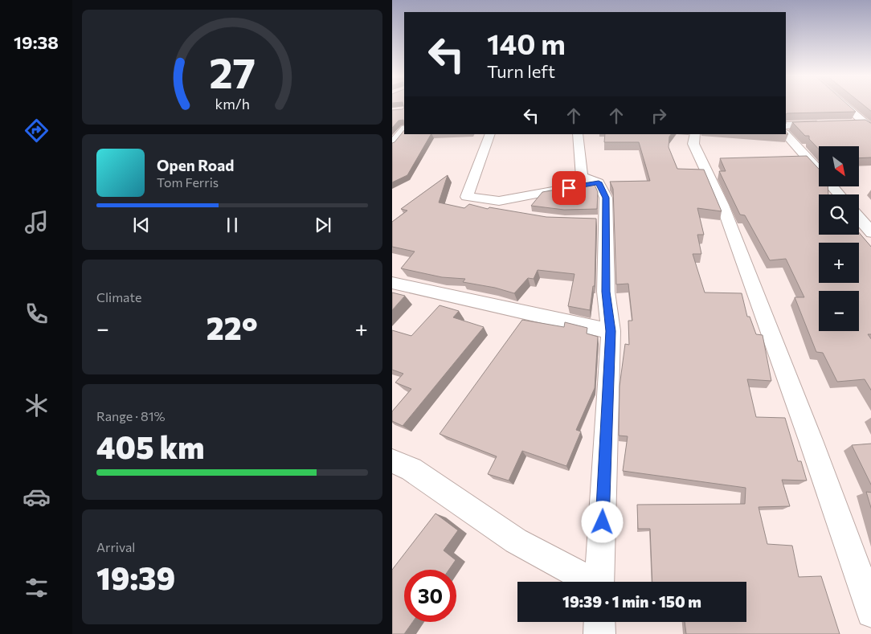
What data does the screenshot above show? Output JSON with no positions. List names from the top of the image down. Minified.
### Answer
{"north":"bottom right","page":{"tabs":"19:38","turn":["140 m","Turn left"],"map_buttons":["+","−"],"song":["Open Road","Tom Ferris"],"tile":["Climate",["Range · 81%","405 km"],["Arrival","19:39"]],"heat":["−","22°","+"],"limit":"30","trip":"19:39 · 1 min · 150 m","gauge":["27","km/h"]}}
